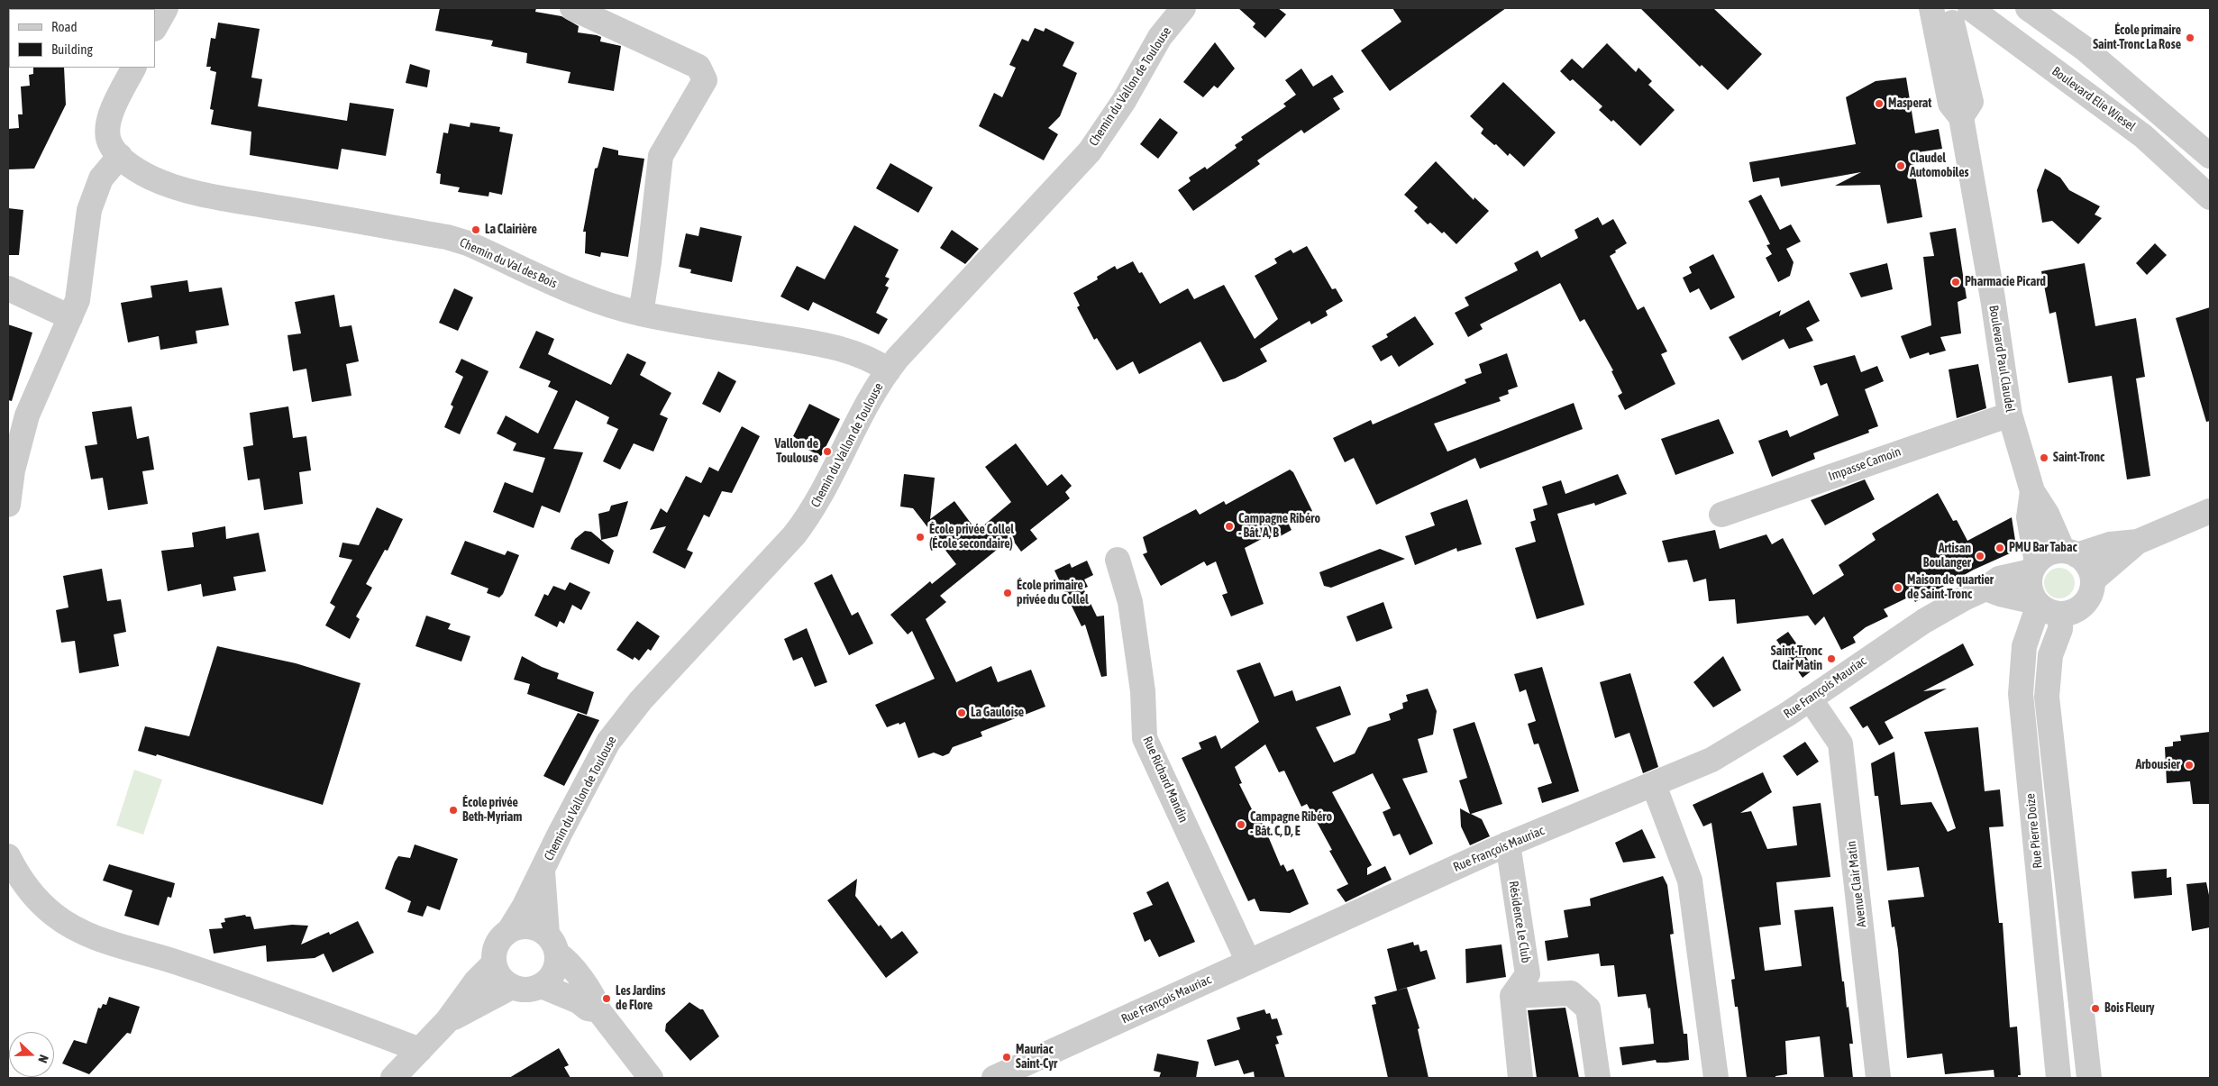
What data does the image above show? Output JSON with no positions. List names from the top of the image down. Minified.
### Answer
{"streets":{"street":["Chemin du Vallon de Toulouse","Boulevard Elie Wiesel","Chemin du Val des Bois","Boulevard Paul Claudel","Impasse Camoin","Rue François Mauriac","Rue Richard Mandin","Rue Pierre Doize","Avenue Clair Matin","Résidence Le Club"]},"crossings":[["Chemin du Vallon de Toulouse","Chemin du Val des Bois"],["Boulevard Paul Claudel","Impasse Camoin"],["Boulevard Paul Claudel","Rue François Mauriac"],["Boulevard Paul Claudel","Rue Pierre Doize"],["Rue François Mauriac","Rue Richard Mandin"],["Rue François Mauriac","Rue Pierre Doize"],["Rue François Mauriac","Avenue Clair Matin"],["Rue François Mauriac","Résidence Le Club"]],"places":["École primaire Saint-Tronc La Rose","Masperat","Claudel Automobiles","La Clairière","Pharmacie Picard","Vallon de Toulouse","Saint-Tronc","Campagne Ribéro - Bât. A, B","École privée Collel (École secondaire)","PMU Bar Tabac","Artisan Boulanger","Maison de quartier de Saint-Tronc","École primaire privée du Collel","Saint-Tronc Clair Matin","La Gauloise","Arbousier","École privée Beth-Myriam","Campagne Ribéro - Bât. C, D, E","Les Jardins de Flore","Bois Fleury","Mauriac Saint-Cyr"],"legend":["Road","Building"],"north":"right"}
